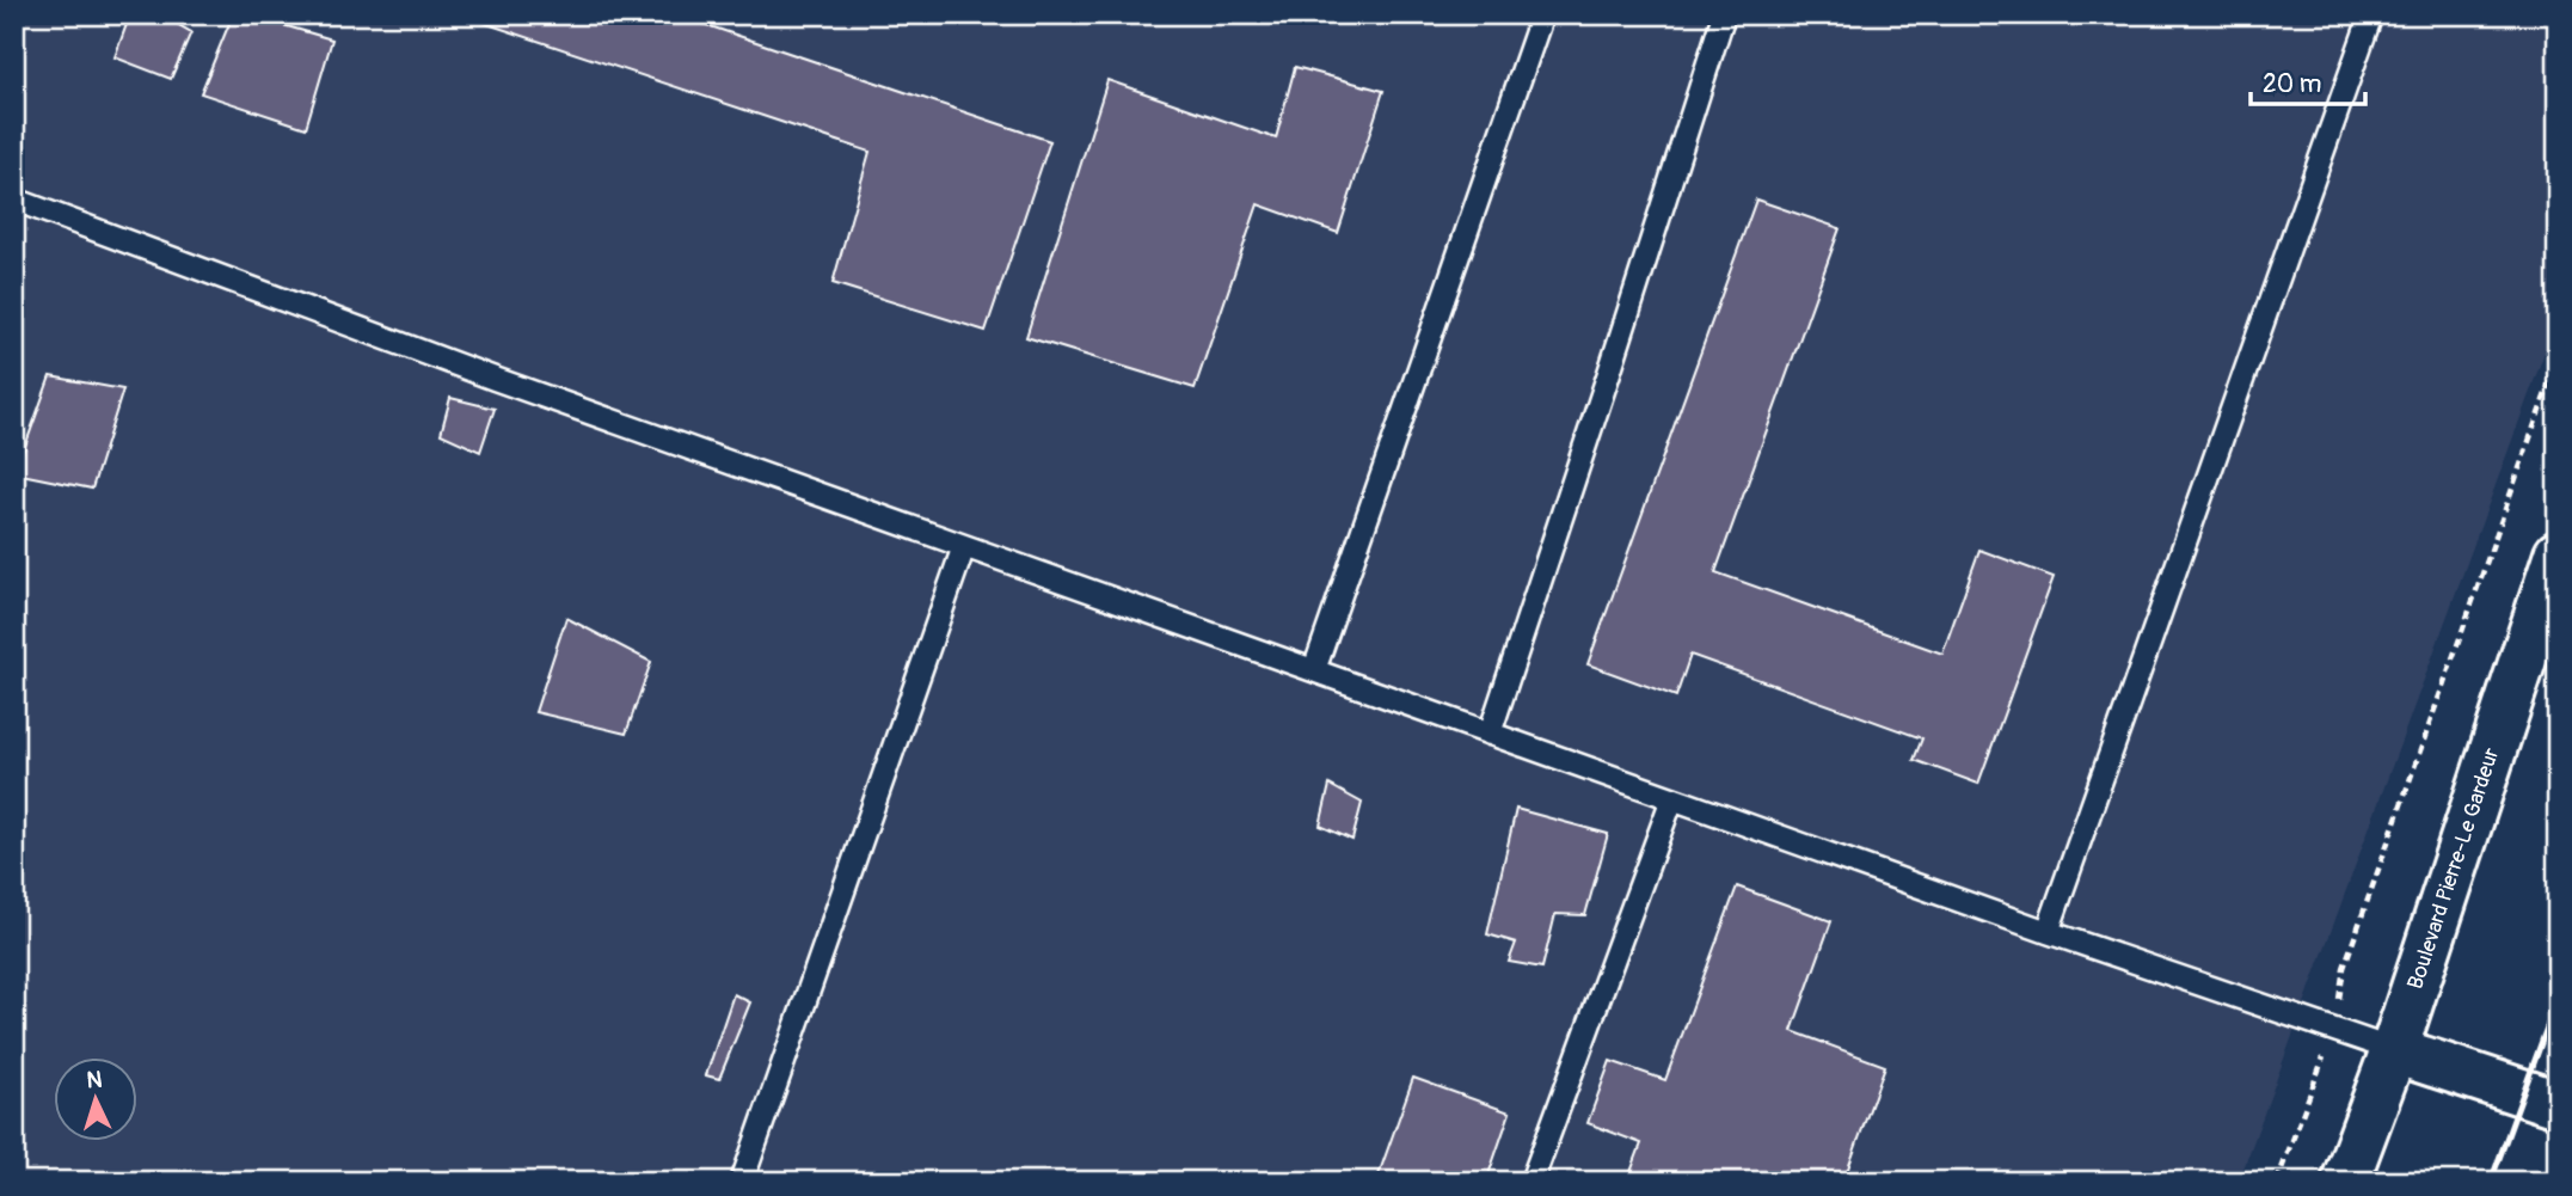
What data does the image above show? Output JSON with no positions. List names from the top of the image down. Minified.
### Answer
{"streets":{"street":["Boulevard Pierre-Le Gardeur"]},"scale_bar":"20 m","north":"top"}
